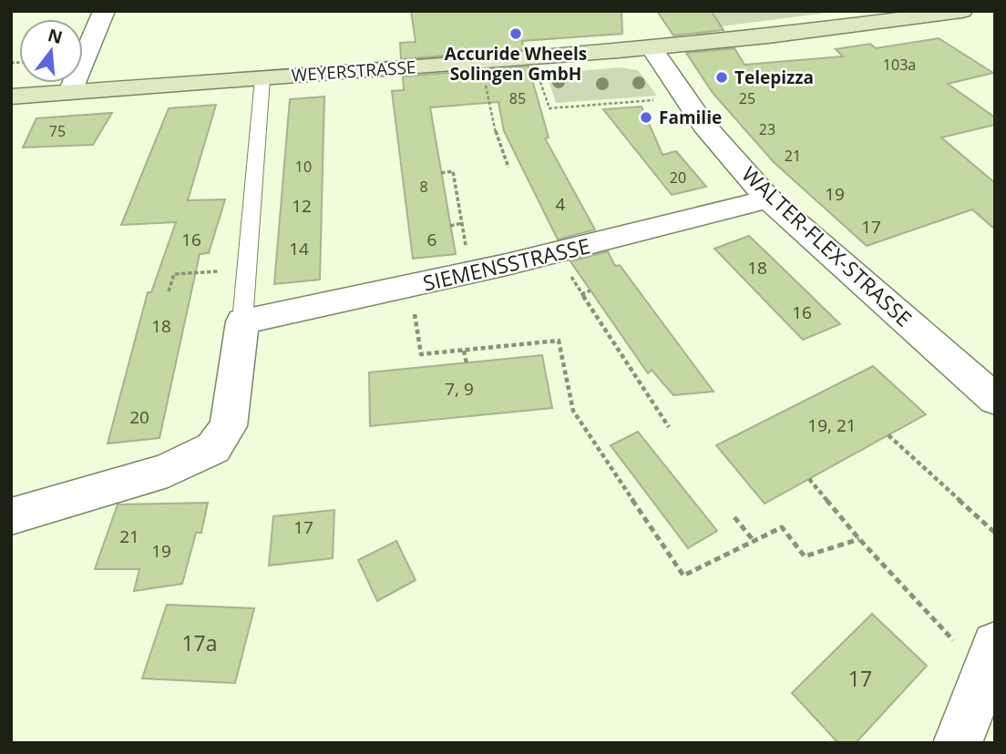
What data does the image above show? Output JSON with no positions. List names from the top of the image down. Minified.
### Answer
{"streets":{"main road":["WEYERSTRASSE"],"street":["WALTER-FLEX-STRASSE","SIEMENSSTRASSE"]},"crossings":[["WEYERSTRASSE","WALTER-FLEX-STRASSE"],["WALTER-FLEX-STRASSE","SIEMENSSTRASSE"]],"places":["Accuride Wheels Solingen GmbH","Telepizza","Familie"],"house_numbers":["103a","85","25","23","75","21","10","20","8","19","4","12","17","16","6","14","18","16","18","7, 9","20","19, 21","17","21","19","17a","17"],"north":"top"}
